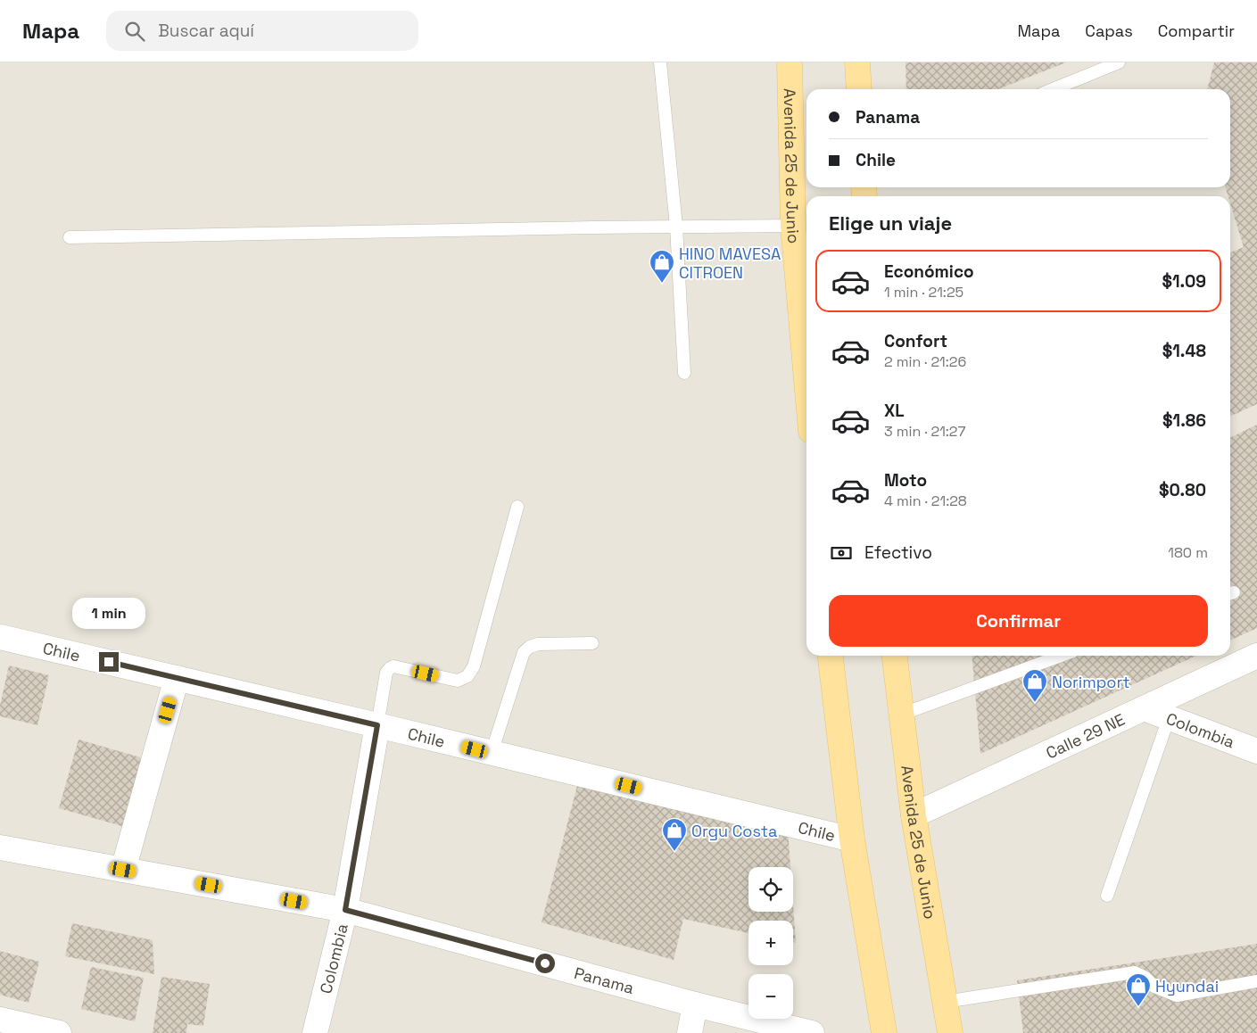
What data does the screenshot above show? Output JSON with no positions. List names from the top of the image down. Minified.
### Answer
{"streets":{"main road":["Avenida 25 de Junio"],"street":["Chile","Colombia","Calle 29 NE","Panama"]},"crossings":[["Avenida 25 de Junio","Calle 29 NE"],["Chile","Colombia"],["Colombia","Calle 29 NE"],["Colombia","Panama"]],"places":{"shop":["HINO MAVESA CITROEN","Norimport","Orgu Costa","Hyundai"]},"page":{"header":"Mapa","search":"Buscar aquí","nav":["Mapa","Capas","Compartir"],"banner":["Panama","Chile"],"heading":"Elige un viaje","list":[{"name":"Económico","note":"1 min · 21:25","value":"$1.09"},{"name":"Confort","note":"2 min · 21:26","value":"$1.48"},{"name":"XL","note":"3 min · 21:27","value":"$1.86"},{"name":"Moto","note":"4 min · 21:28","value":"$0.80"}],"pay":["Efectivo","180 m"],"buttons":"Confirmar","bubble":"1 min","map_buttons":["+","−"]}}
